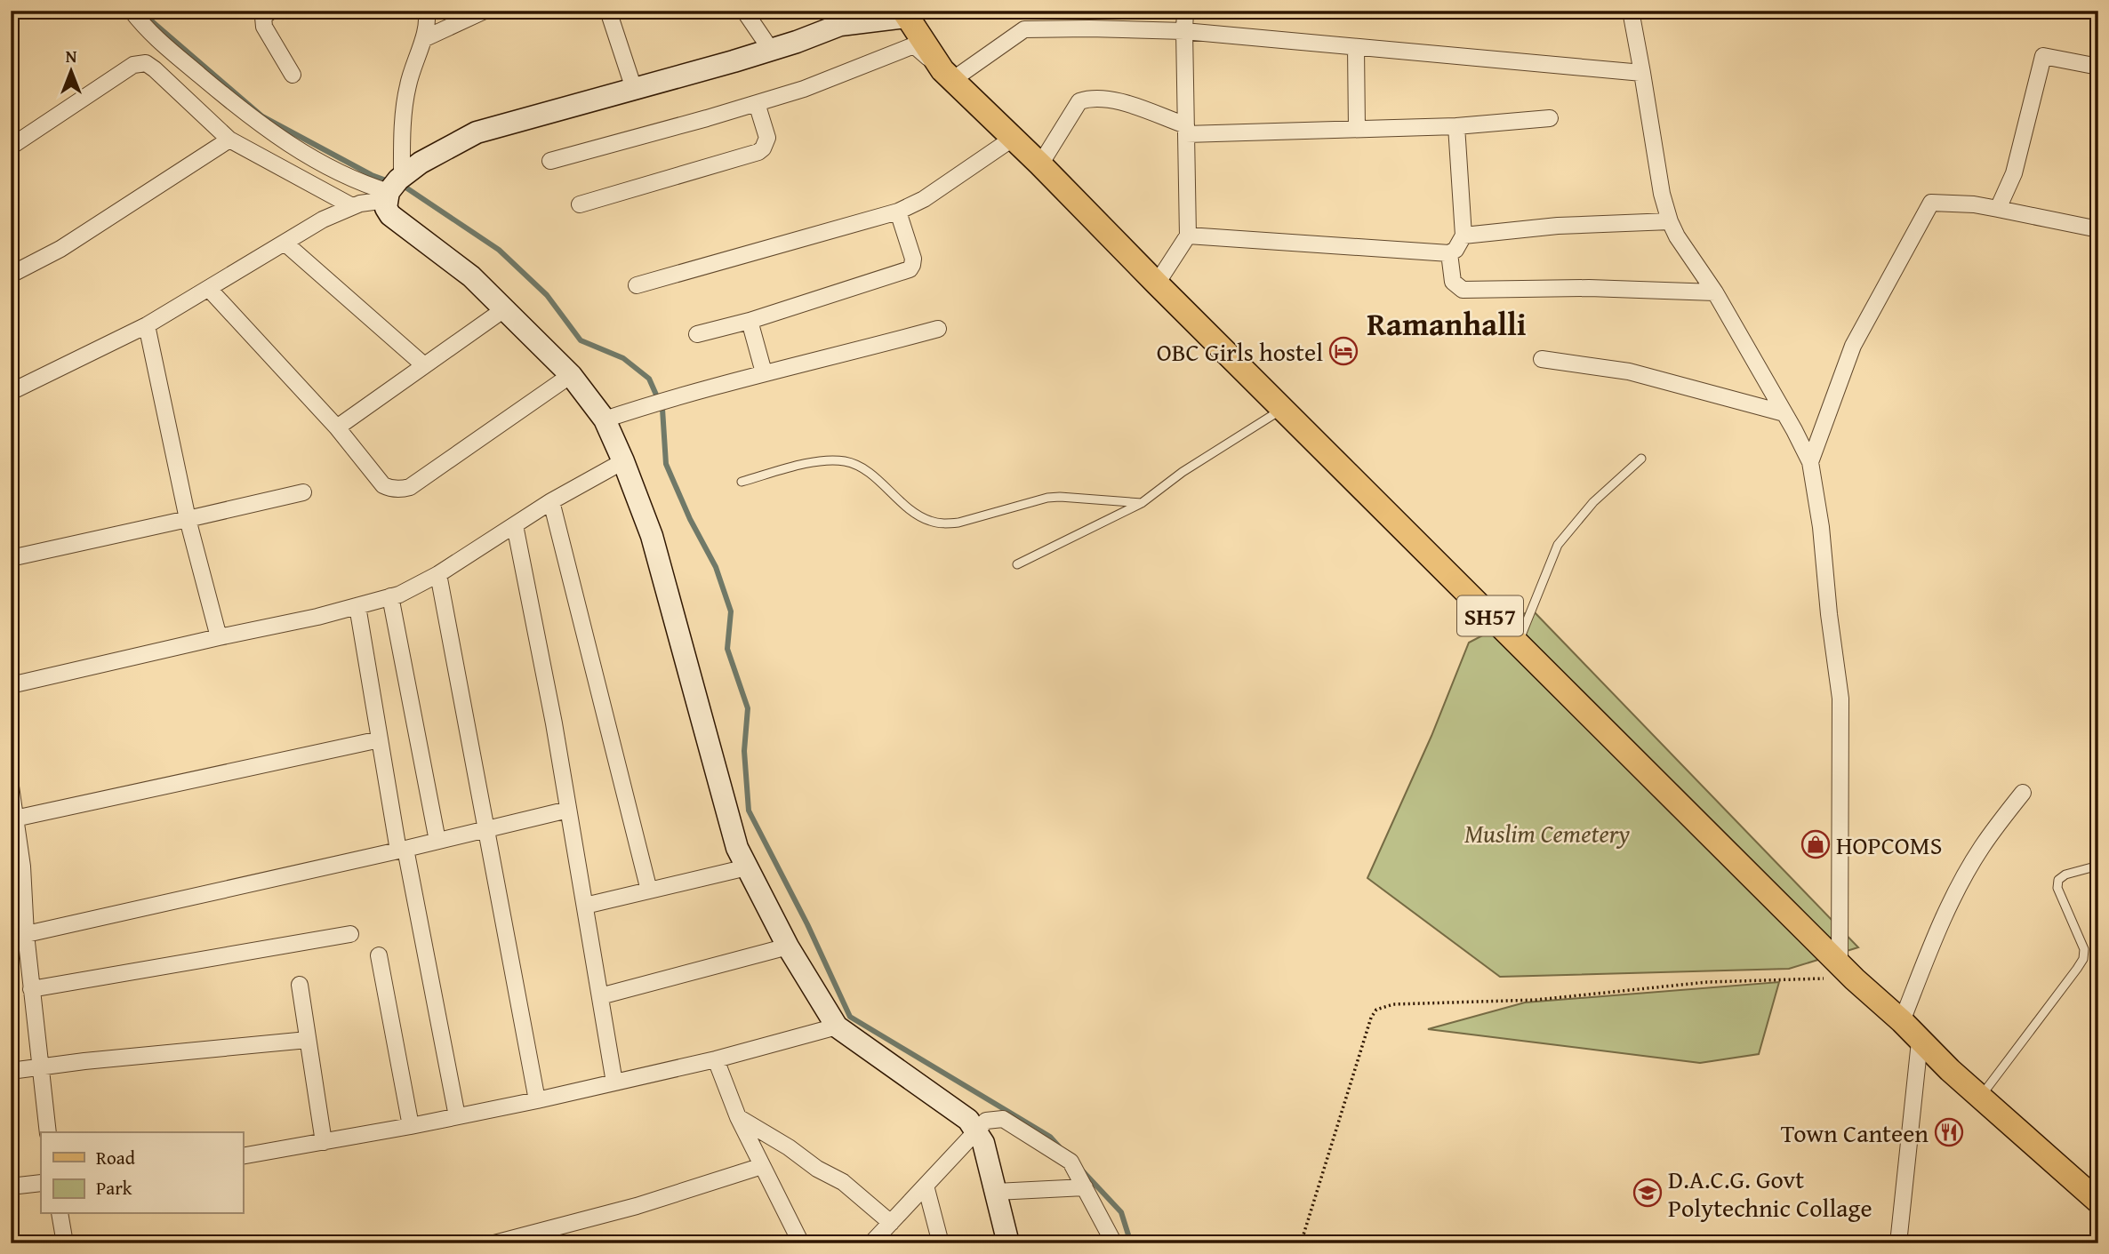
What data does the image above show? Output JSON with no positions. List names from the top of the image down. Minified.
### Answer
{"streets":{"main road":["SH57"]},"districts":["Ramanhalli"],"parks":["Muslim Cemetery"],"places":{"hotel":["OBC Girls hostel"],"shop":["HOPCOMS"],"restaurant":["Town Canteen"],"school or university":["D.A.C.G. Govt Polytechnic Collage"]},"legend":["Road","Park"],"north":"top"}
